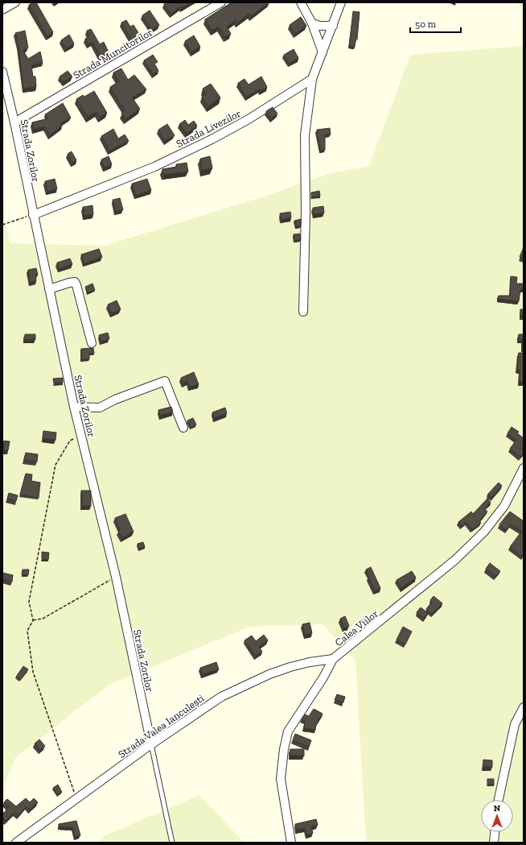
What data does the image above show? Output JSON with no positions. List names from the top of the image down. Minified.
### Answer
{"streets":{"street":["Strada Muncitorilor","Strada Livezilor","Strada Zorilor","Calea Viilor","Strada Valea Ianculești"]},"crossings":[["Strada Muncitorilor","Strada Zorilor"],["Strada Livezilor","Strada Zorilor"],["Strada Zorilor","Strada Valea Ianculești"],["Calea Viilor","Strada Valea Ianculești"]],"scale_bar":"50 m","north":"top"}
